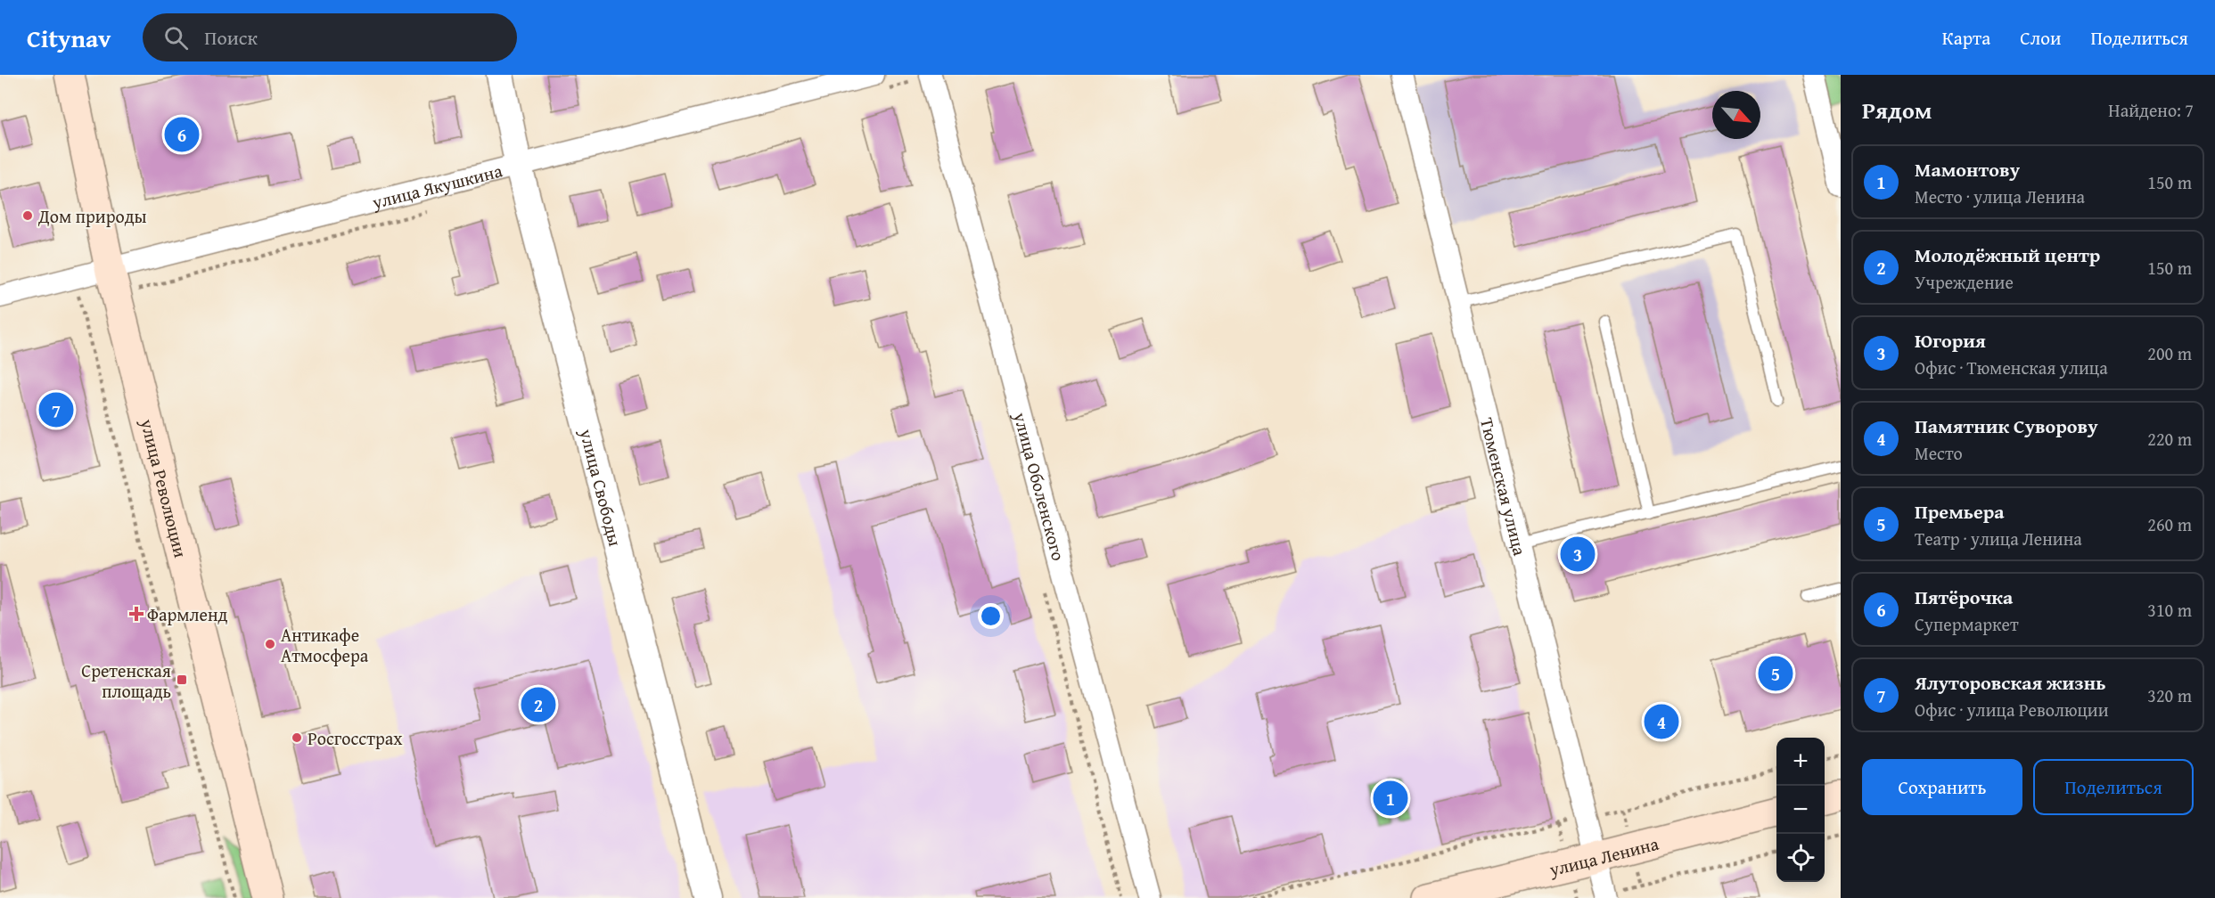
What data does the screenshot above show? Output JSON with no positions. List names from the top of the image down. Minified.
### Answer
{"streets":{"main road":["улица Революции","улица Ленина"],"street":["улица Якушкина","улица Оболенского","Тюменская улица","улица Свободы"]},"crossings":[["улица Якушкина","улица Революции"],["улица Якушкина","улица Свободы"],["Тюменская улица","улица Ленина"]],"places":{"other":["Дом природы","Антикафе Атмосфера","Росгосстрах"],"health":["Фармленд"],"transit":["Сретенская площадь"]},"north":"bottom right","page":{"header":"Citynav","search":"Поиск","nav":["Карта","Слои","Поделиться"],"heading":["Рядом","Найдено: 7"],"pins":["6","7","3","5","2","4","1"],"list":[{"mark":"1","name":"Мамонтову","note":"Место · улица Ленина","value":"150 m"},{"mark":"2","name":"Молодёжный центр","note":"Учреждение","value":"150 m"},{"mark":"3","name":"Югория","note":"Офис · Тюменская улица","value":"200 m"},{"mark":"4","name":"Памятник Суворову","note":"Место","value":"220 m"},{"mark":"5","name":"Премьера","note":"Театр · улица Ленина","value":"260 m"},{"mark":"6","name":"Пятёрочка","note":"Супермаркет","value":"310 m"},{"mark":"7","name":"Ялуторовская жизнь","note":"Офис · улица Революции","value":"320 m"}],"map_buttons":["+","−"],"buttons":["Сохранить","Поделиться"]}}
